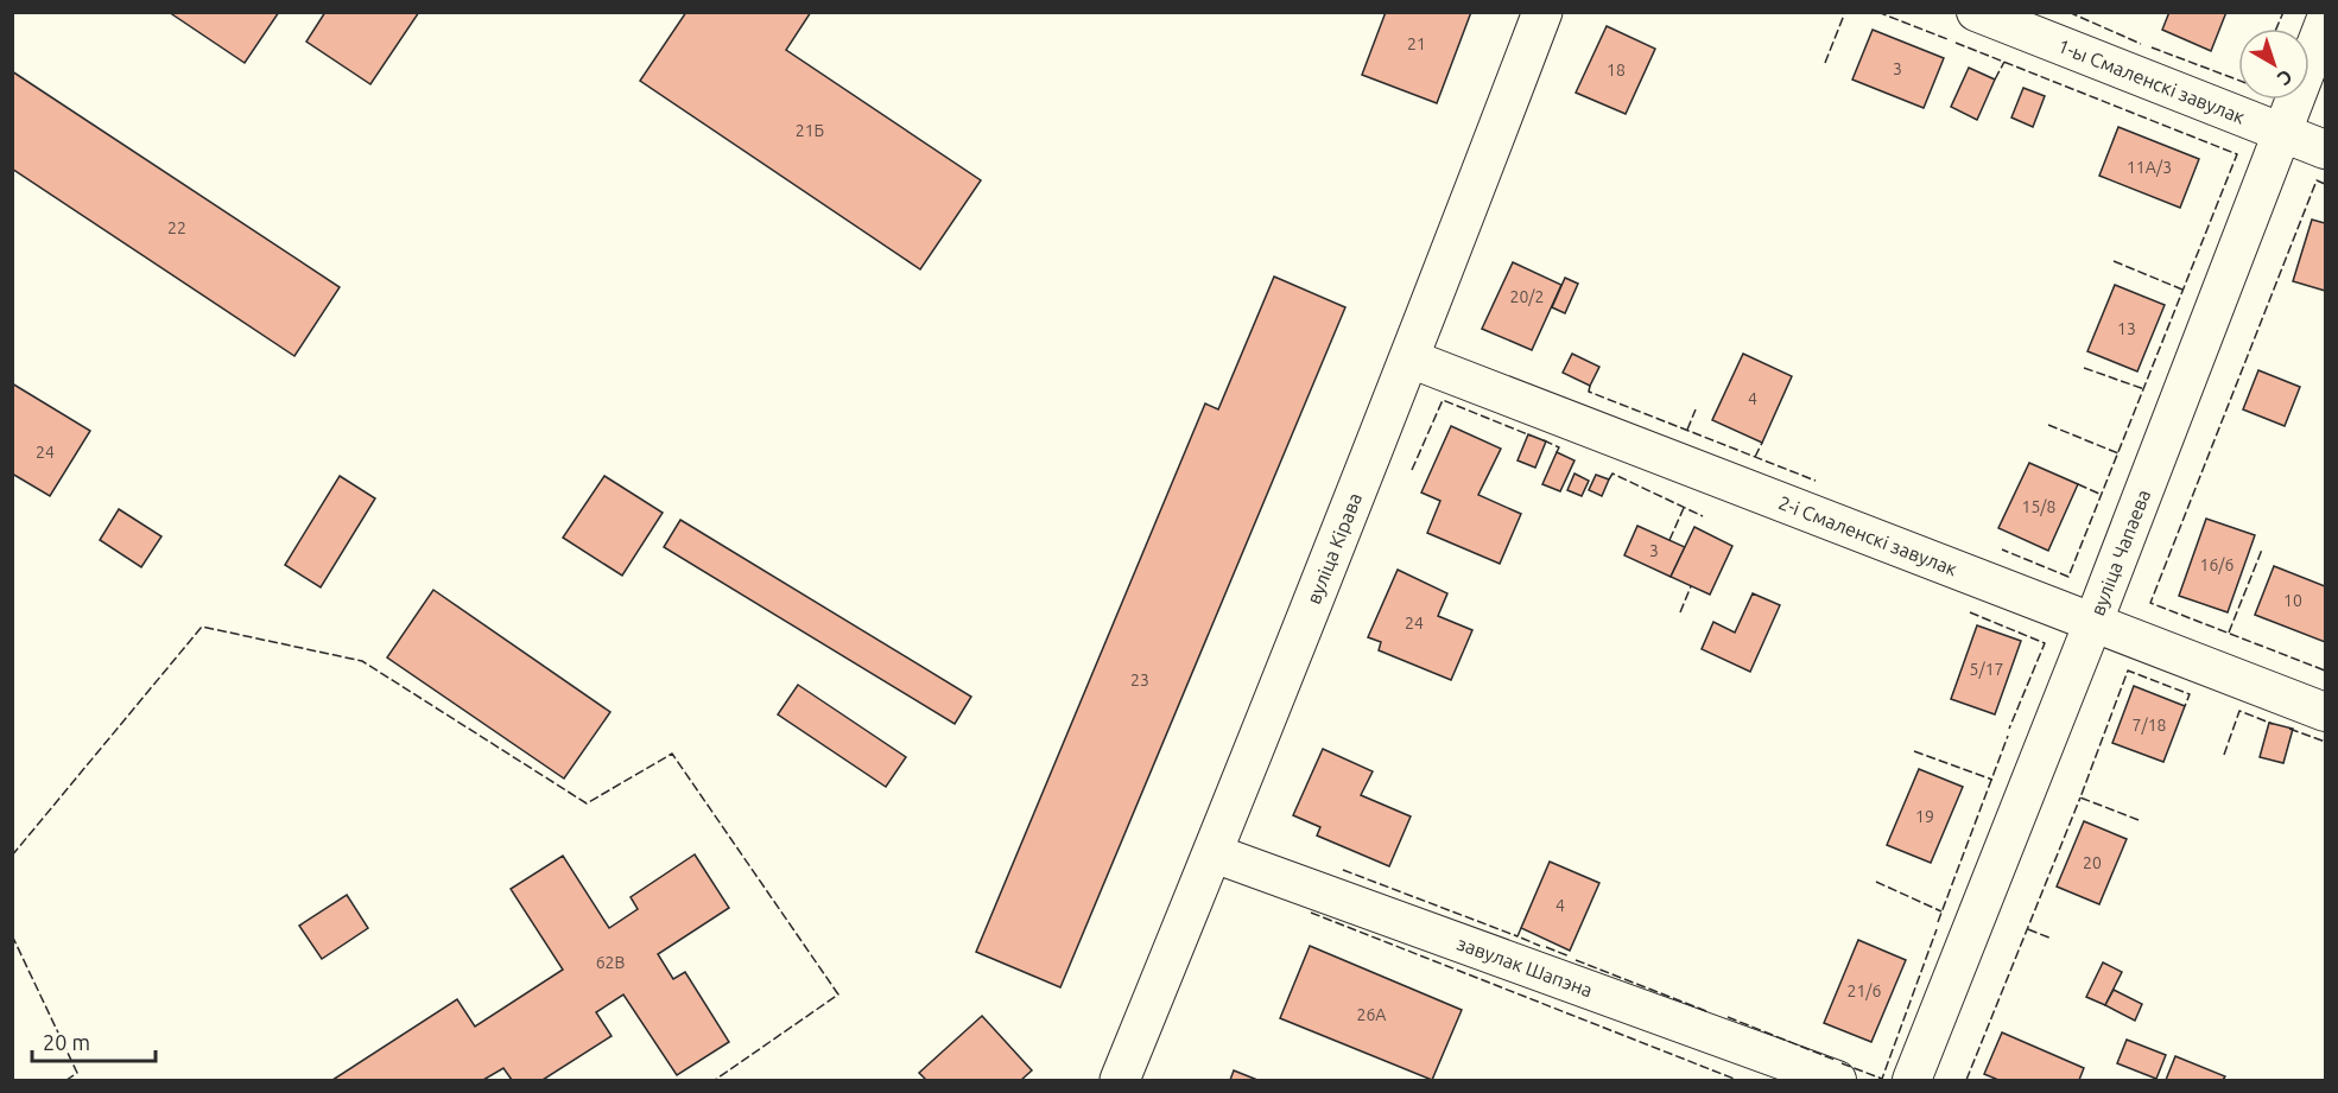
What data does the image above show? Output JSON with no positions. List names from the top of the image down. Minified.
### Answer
{"streets":{"street":["1-ы Смаленскі завулак","2-і Смаленскі завулак","вуліца Кірава","вуліца Чапаева","завулак Шапэна"]},"crossings":[["1-ы Смаленскі завулак","вуліца Чапаева"],["2-і Смаленскі завулак","вуліца Кірава"],["2-і Смаленскі завулак","вуліца Чапаева"],["вуліца Кірава","завулак Шапэна"]],"house_numbers":["21","3","18","21Б","11А/3","22","20/2","13","4","24","15/8","3","16/6","10","24","5/17","23","7/18","19","20","4","62В","21/6","26А"],"scale_bar":"20 m","north":"bottom right"}
